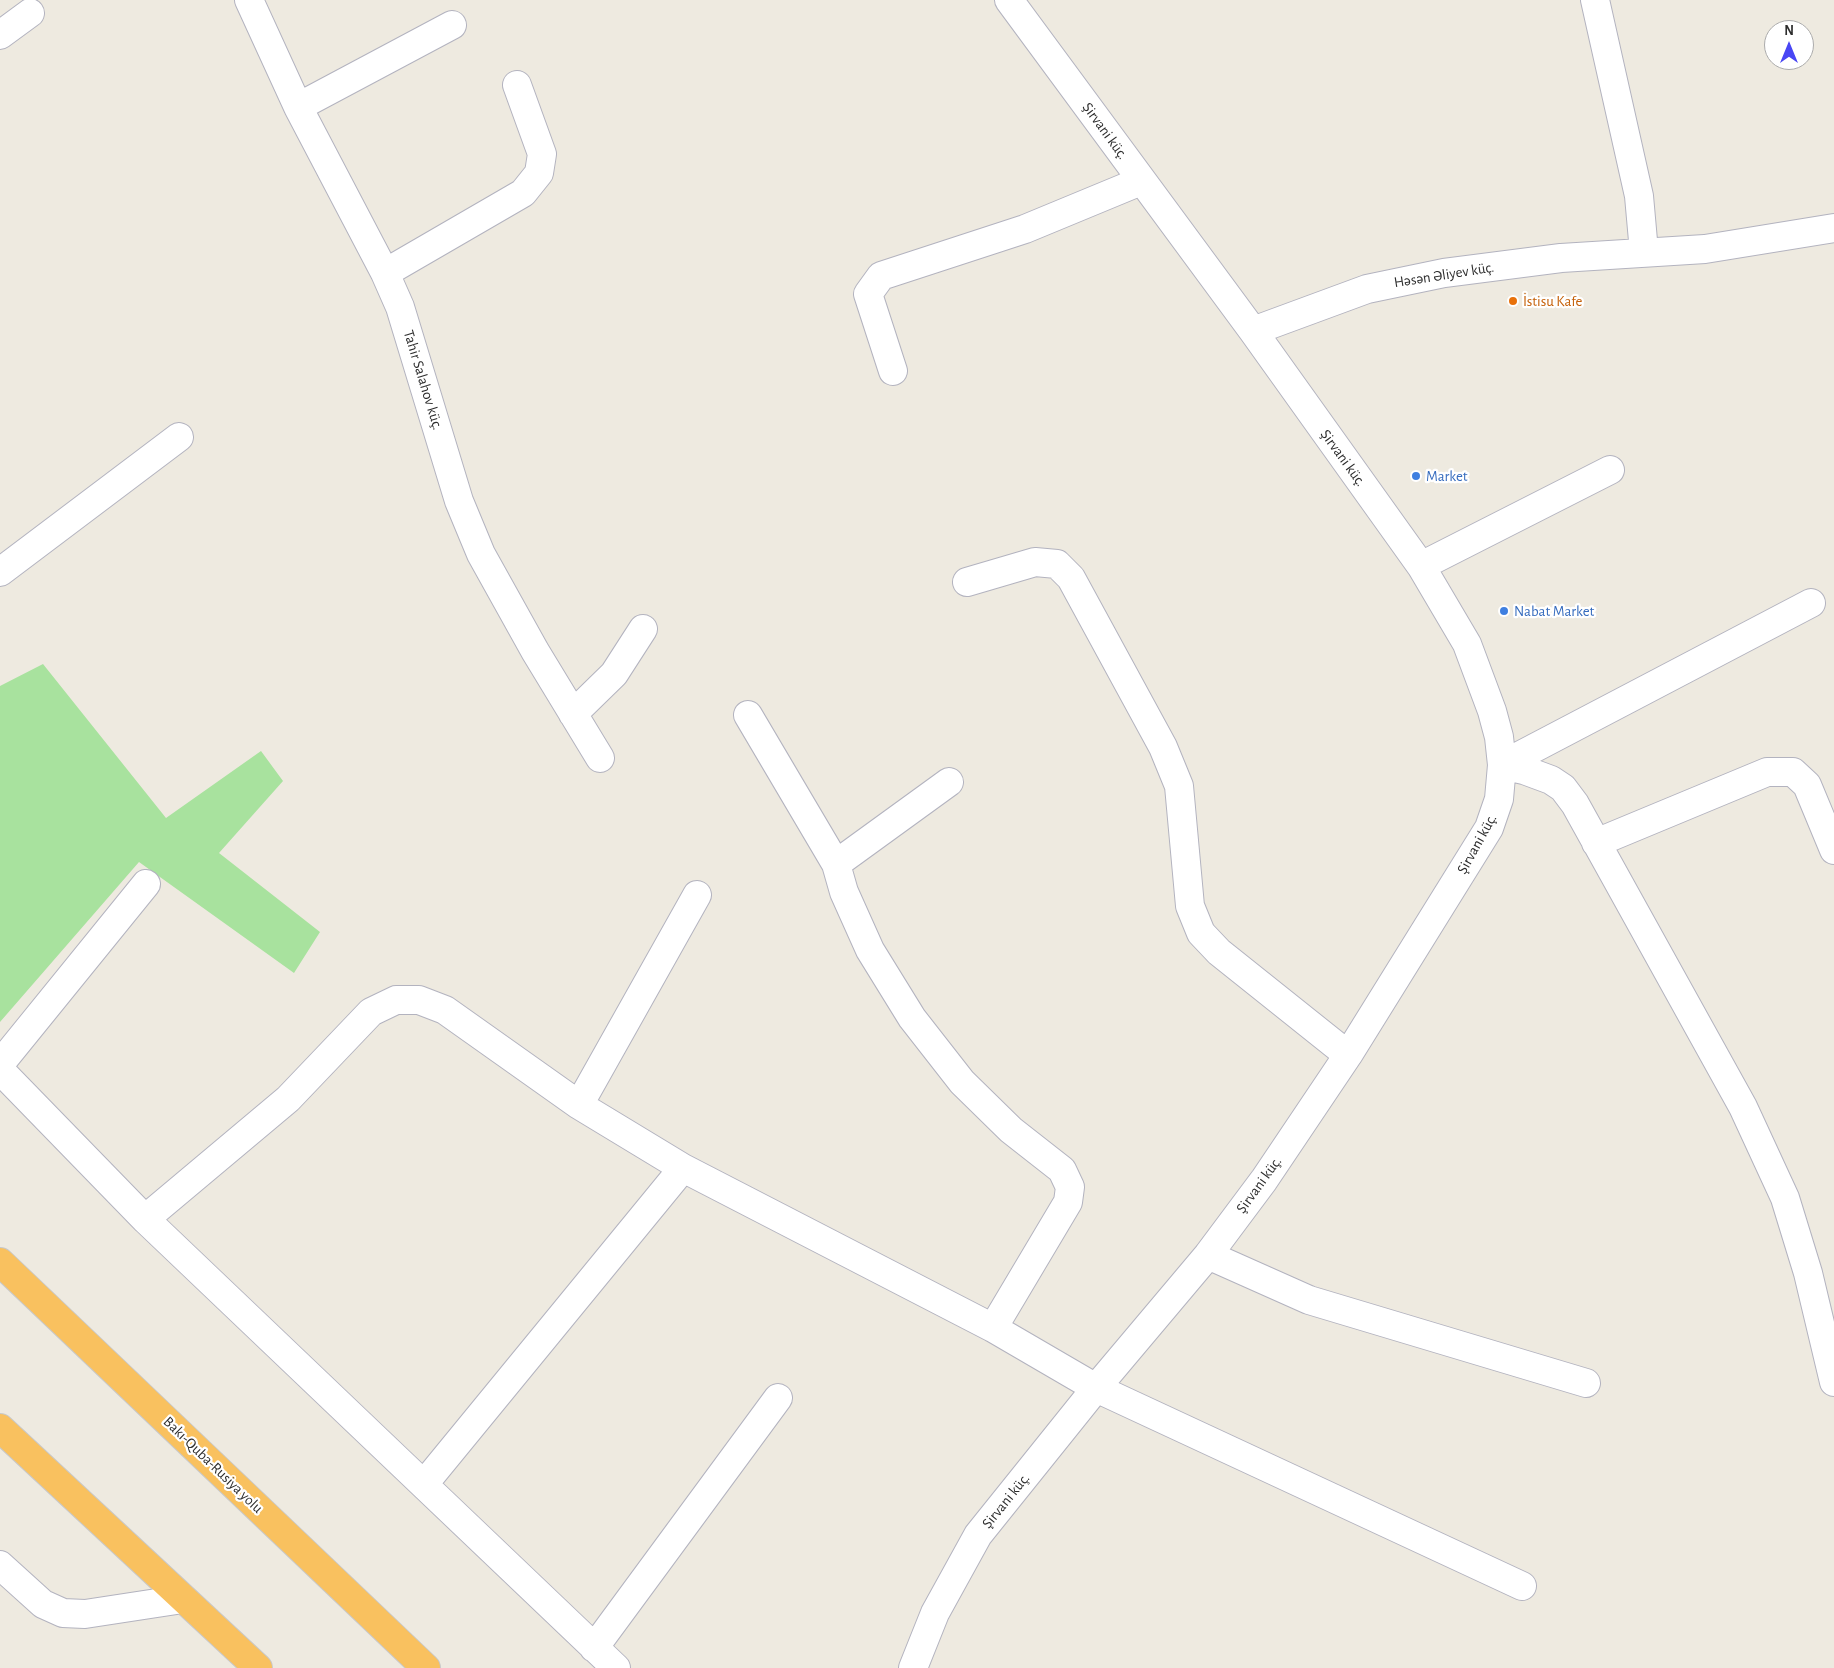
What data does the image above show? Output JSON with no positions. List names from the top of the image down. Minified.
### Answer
{"streets":{"highway":["Bakı-Quba-Rusiya yolu"],"street":["Şirvani küç.","Həsən Əliyev küç.","Tahir Salahov küç."]},"crossings":[["Şirvani küç.","Həsən Əliyev küç."]],"places":["İstisu Kafe","Market","Nabat Market"],"north":"top"}
